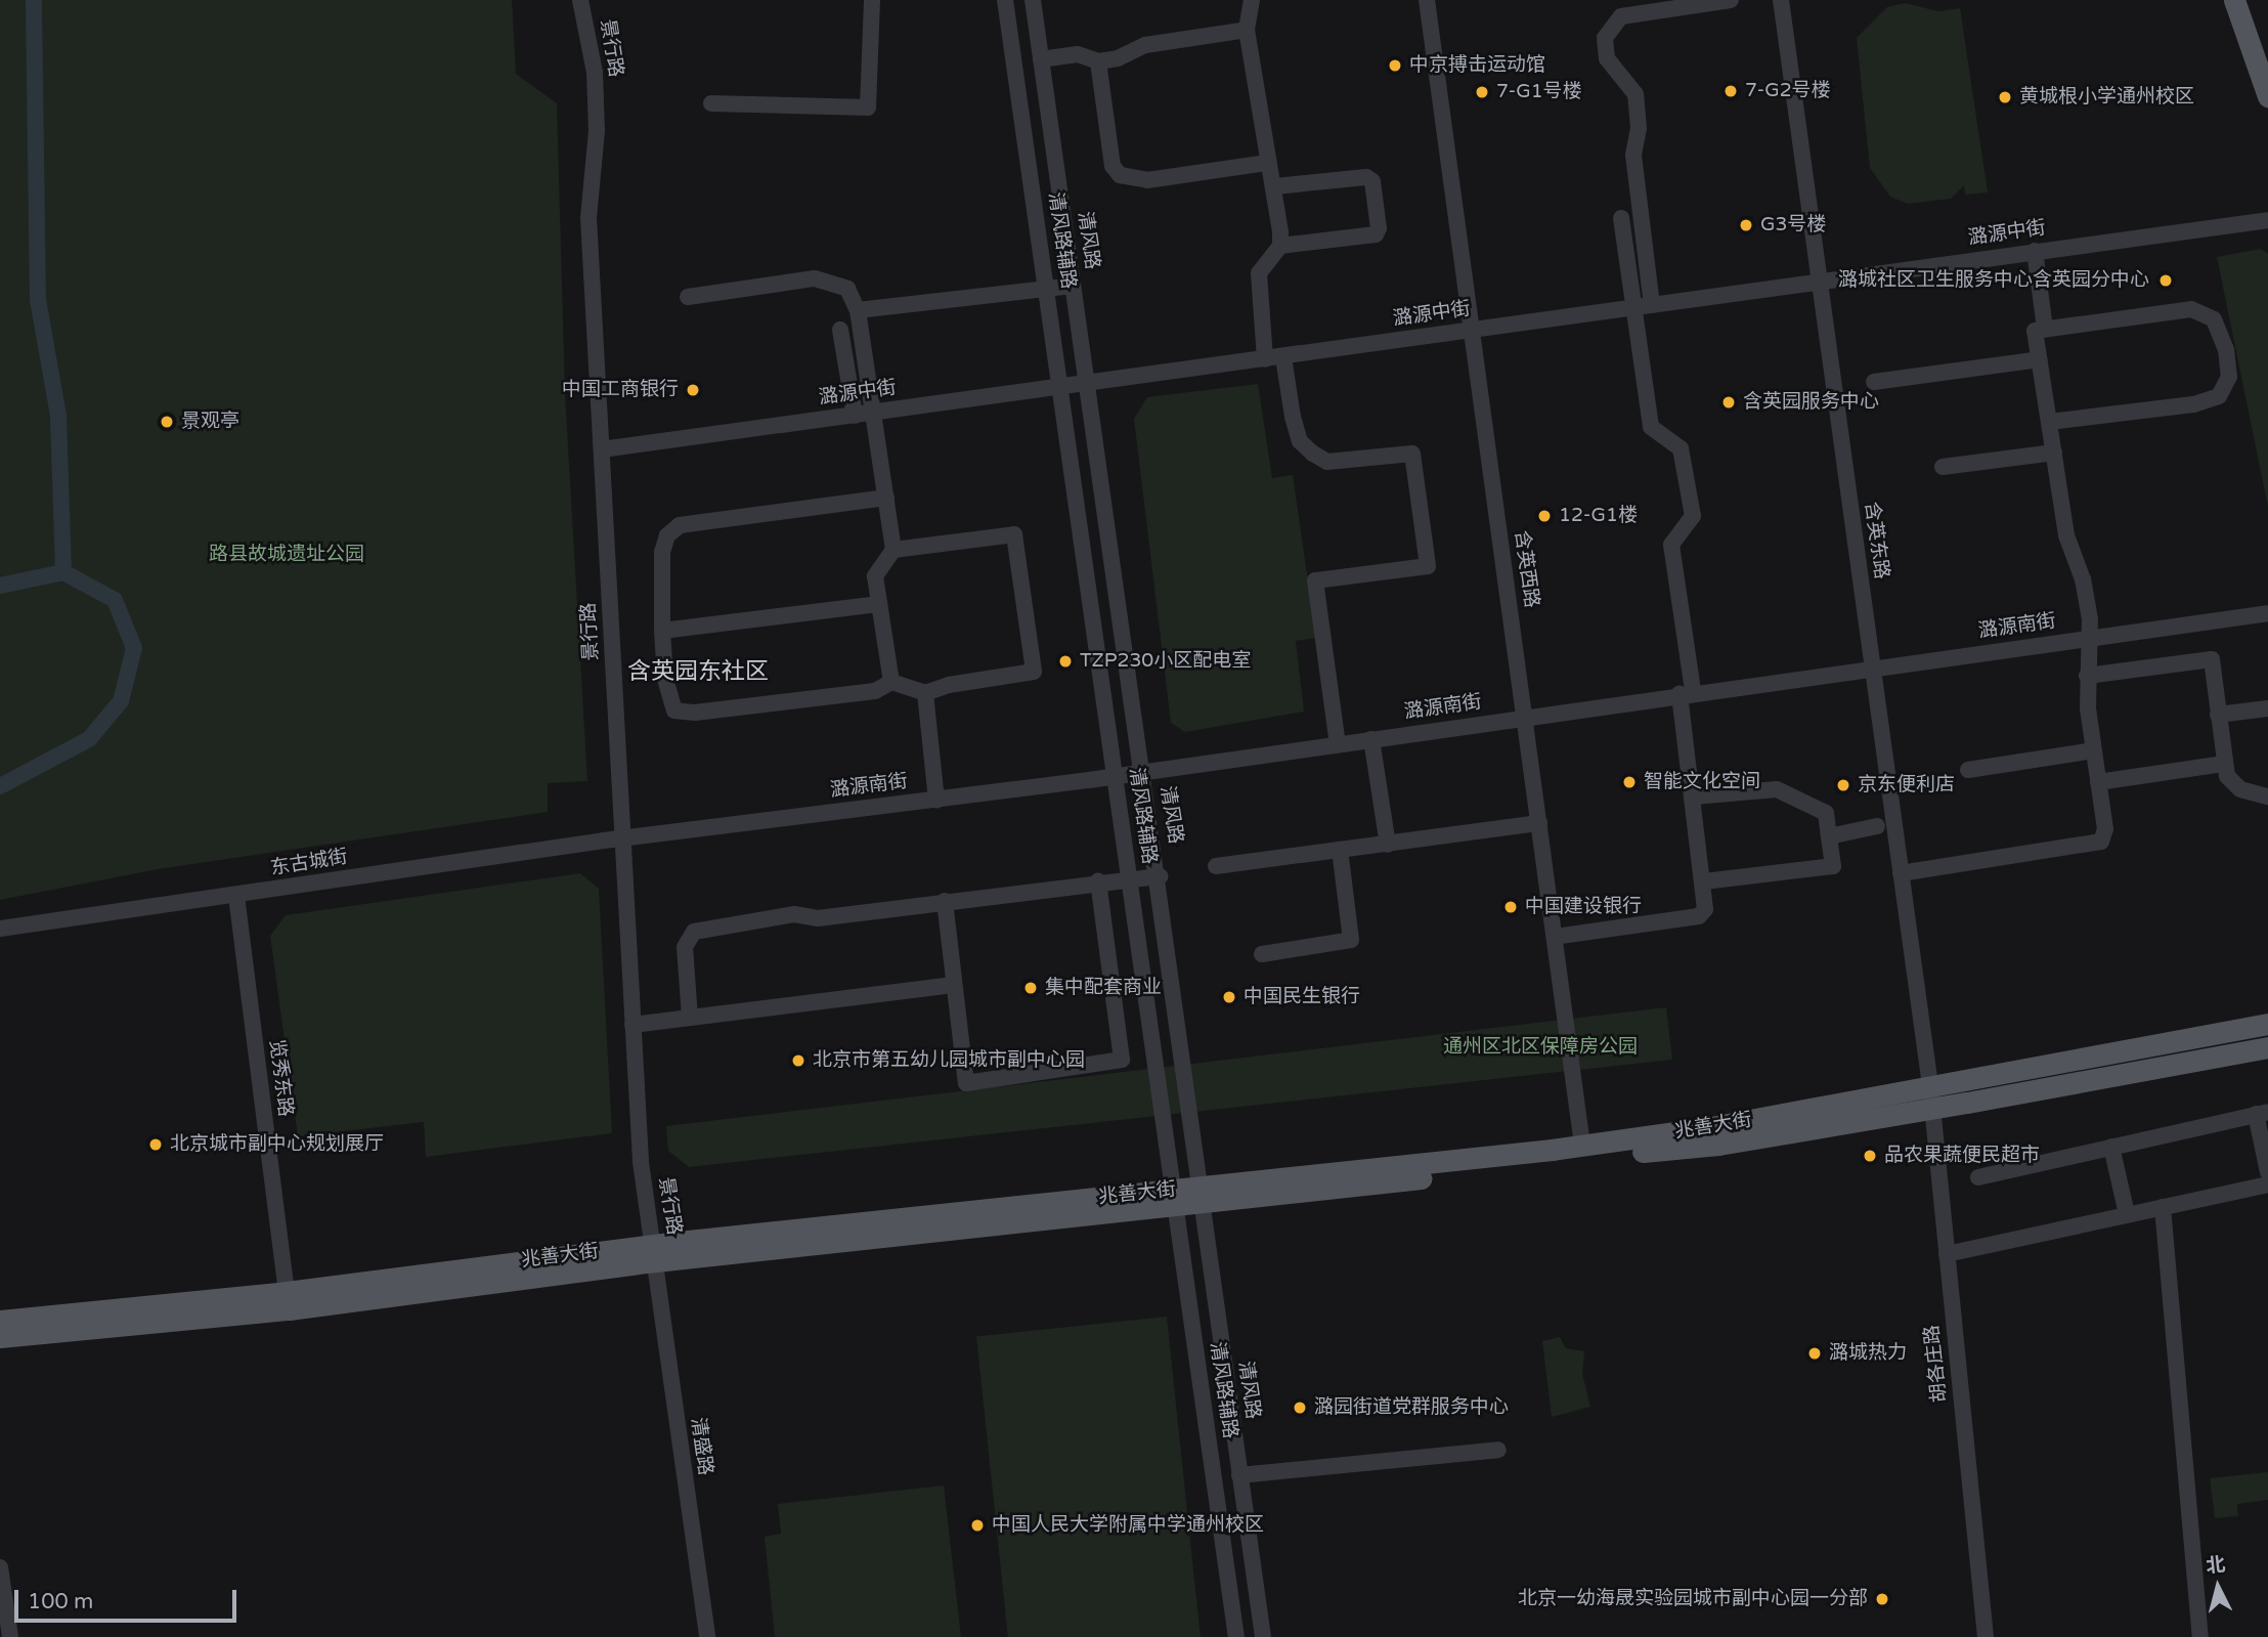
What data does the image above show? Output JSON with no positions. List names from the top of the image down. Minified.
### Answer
{"streets":{"main road":["兆善大街"],"street":["景行路","潞源中街","清风路辅路","清风路","含英东路","含英西路","潞源南街","东古城街","览秀东路","胡各庄路","清盛路"]},"crossings":[["景行路","潞源中街"],["景行路","潞源南街"],["景行路","东古城街"],["景行路","兆善大街"],["景行路","清盛路"],["潞源中街","清风路辅路"],["潞源中街","清风路"],["潞源中街","含英东路"],["潞源中街","含英西路"],["清风路辅路","潞源南街"],["清风路辅路","兆善大街"],["清风路","潞源南街"],["清风路","兆善大街"],["含英东路","潞源南街"],["含英东路","兆善大街"],["含英东路","胡各庄路"],["含英西路","潞源南街"],["含英西路","兆善大街"],["潞源南街","东古城街"],["东古城街","览秀东路"],["览秀东路","兆善大街"],["兆善大街","胡各庄路"],["兆善大街","清盛路"]],"districts":["含英园东社区"],"parks":["路县故城遗址公园","通州区北区保障房公园"],"places":["中京搏击运动馆","7-G2号楼","7-G1号楼","黄城根小学通州校区","G3号楼","潞城社区卫生服务中心含英园分中心","中国工商银行","含英园服务中心","景观亭","12-G1楼","TZP230小区配电室","智能文化空间","京东便利店","中国建设银行","集中配套商业","中国民生银行","北京市第五幼儿园城市副中心园","北京城市副中心规划展厅","品农果蔬便民超市","潞城热力","潞园街道党群服务中心","中国人民大学附属中学通州校区","北京一幼海晟实验园城市副中心园一分部"],"scale_bar":"100 m","north":"top"}
